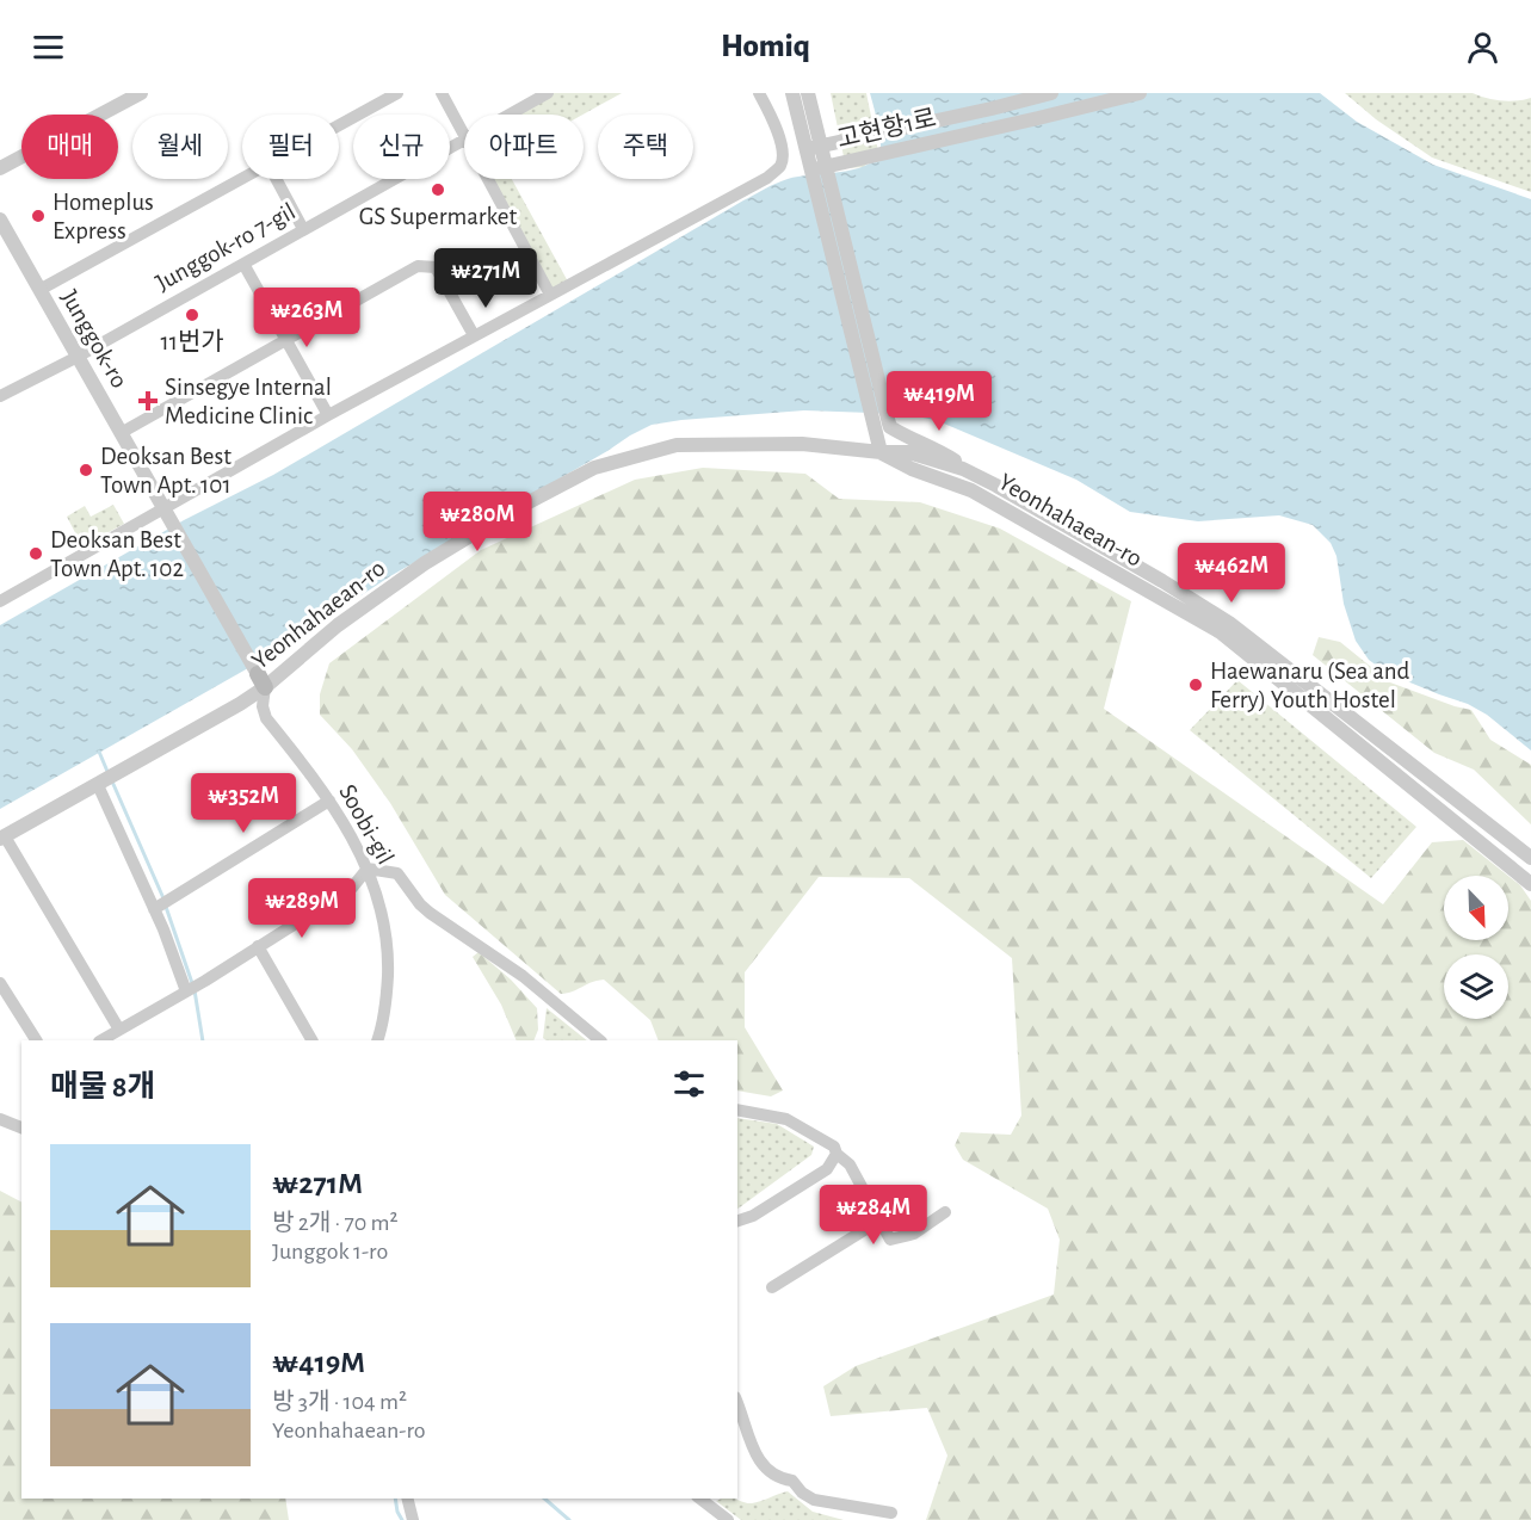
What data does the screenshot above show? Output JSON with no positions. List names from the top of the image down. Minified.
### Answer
{"streets":{"street":["고현항1로","Junggok-ro 7-gil","Junggok-ro","Yeonhahaean-ro","Soobi-gil"]},"crossings":[["Junggok-ro 7-gil","Junggok-ro"],["Junggok-ro","Yeonhahaean-ro"],["Junggok-ro","Soobi-gil"],["Yeonhahaean-ro","Soobi-gil"]],"places":{"other":["GS Supermarket","Homeplus Express","11번가","Deoksan Best Town Apt. 101","Deoksan Best Town Apt. 102","Haewanaru (Sea and Ferry) Youth Hostel"],"health":["Sinsegye Internal Medicine Clinic"]},"north":"bottom right","page":{"header":"Homiq","chip":["매매","월세","필터","신규","아파트","주택"],"price":["₩271M","₩263M","₩419M","₩280M","₩462M","₩352M","₩289M","₩284M"],"heading":"매물 8개","list":[{"name":"₩271M","note":"방 2개 · 70 m² · Junggok 1-ro"},{"name":"₩419M","note":"방 3개 · 104 m² · Yeonhahaean-ro"}]}}
